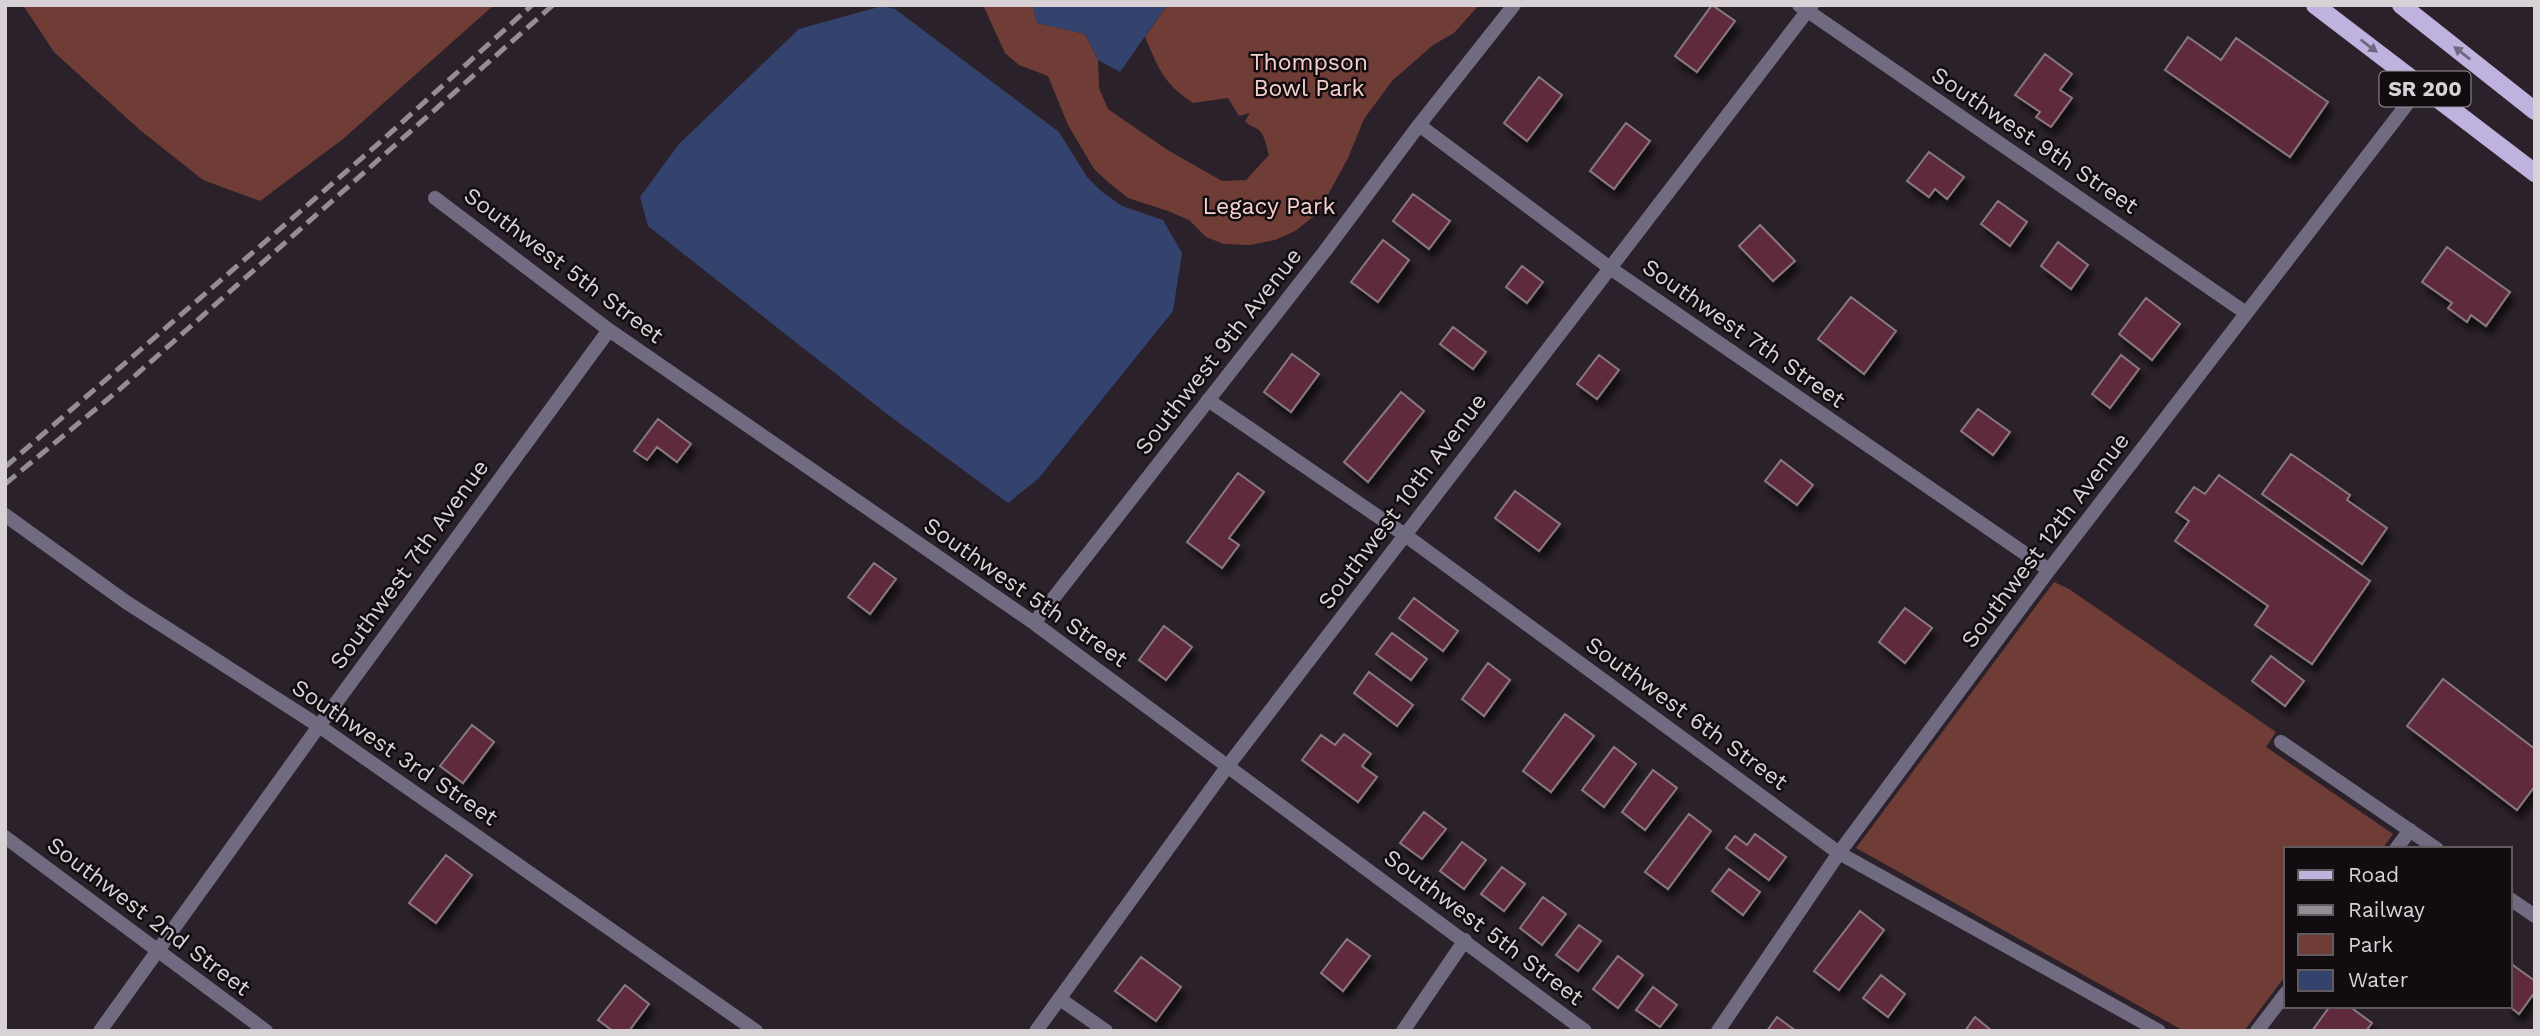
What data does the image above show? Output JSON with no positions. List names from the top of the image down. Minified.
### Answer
{"streets":{"main road":["SR 200"],"street":["Southwest 9th Street","Southwest 5th Street","Southwest 7th Street","Southwest 9th Avenue","Southwest 10th Avenue","Southwest 12th Avenue","Southwest 7th Avenue","Southwest 6th Street","Southwest 3rd Street","Southwest 2nd Street"]},"crossings":[["SR 200","Southwest 12th Avenue"],["Southwest 9th Street","Southwest 10th Avenue"],["Southwest 9th Street","Southwest 12th Avenue"],["Southwest 5th Street","Southwest 9th Avenue"],["Southwest 5th Street","Southwest 10th Avenue"],["Southwest 5th Street","Southwest 7th Avenue"],["Southwest 7th Street","Southwest 9th Avenue"],["Southwest 7th Street","Southwest 10th Avenue"],["Southwest 7th Street","Southwest 12th Avenue"],["Southwest 9th Avenue","Southwest 6th Street"],["Southwest 10th Avenue","Southwest 6th Street"],["Southwest 12th Avenue","Southwest 6th Street"],["Southwest 7th Avenue","Southwest 3rd Street"],["Southwest 7th Avenue","Southwest 2nd Street"]],"parks":["Thompson Bowl Park","Legacy Park"],"legend":["Road","Railway","Park","Water"]}
